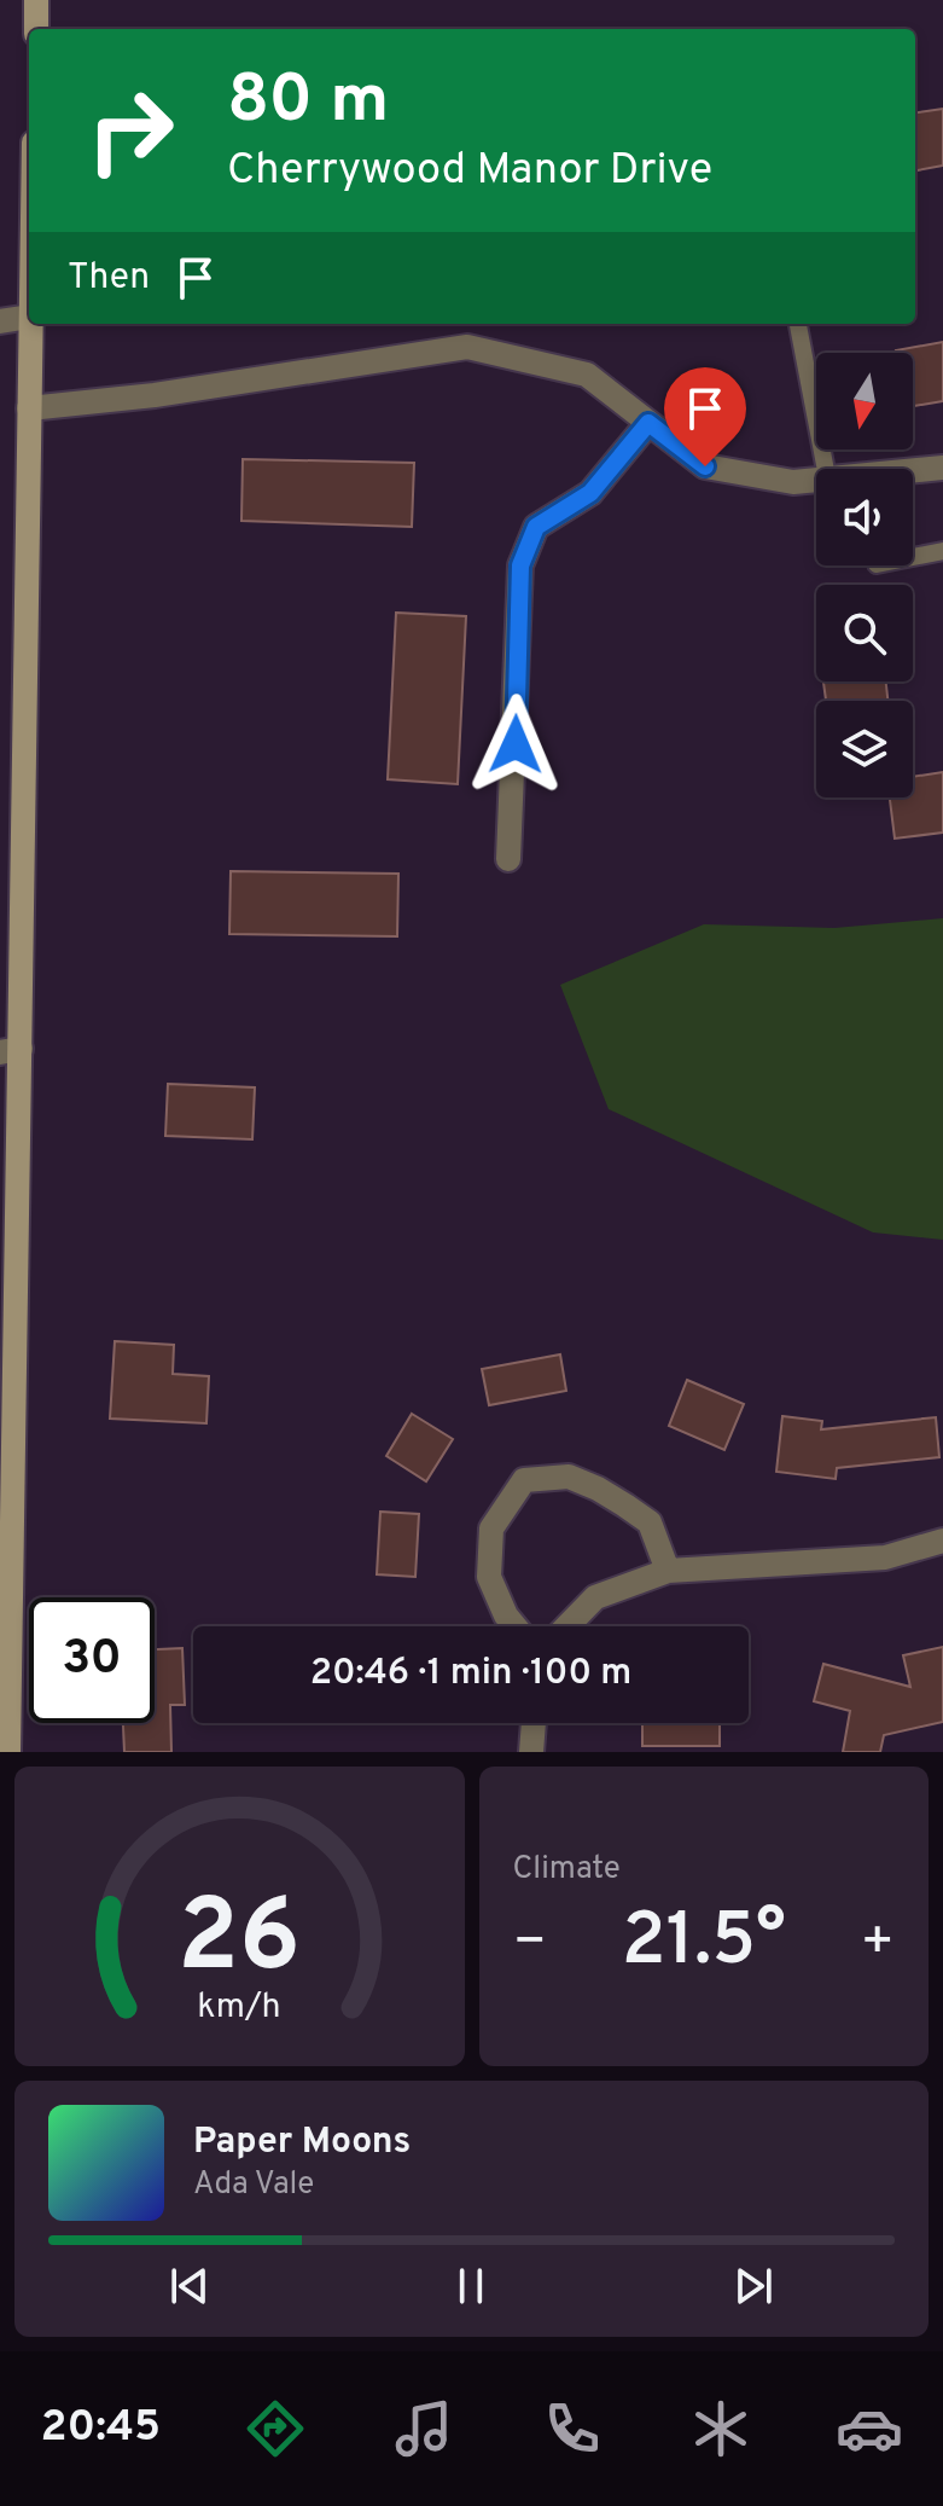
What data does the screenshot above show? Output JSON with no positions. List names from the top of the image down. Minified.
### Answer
{"north":"bottom","page":{"turn":["80 m","Cherrywood Manor Drive"],"then":"Then","limit":"30","trip":"20:46 · 1 min · 100 m","tile":"Climate","heat":["−","21.5°","+"],"song":["Paper Moons","Ada Vale"],"tabs":"20:45","gauge":["26","km/h"]}}
